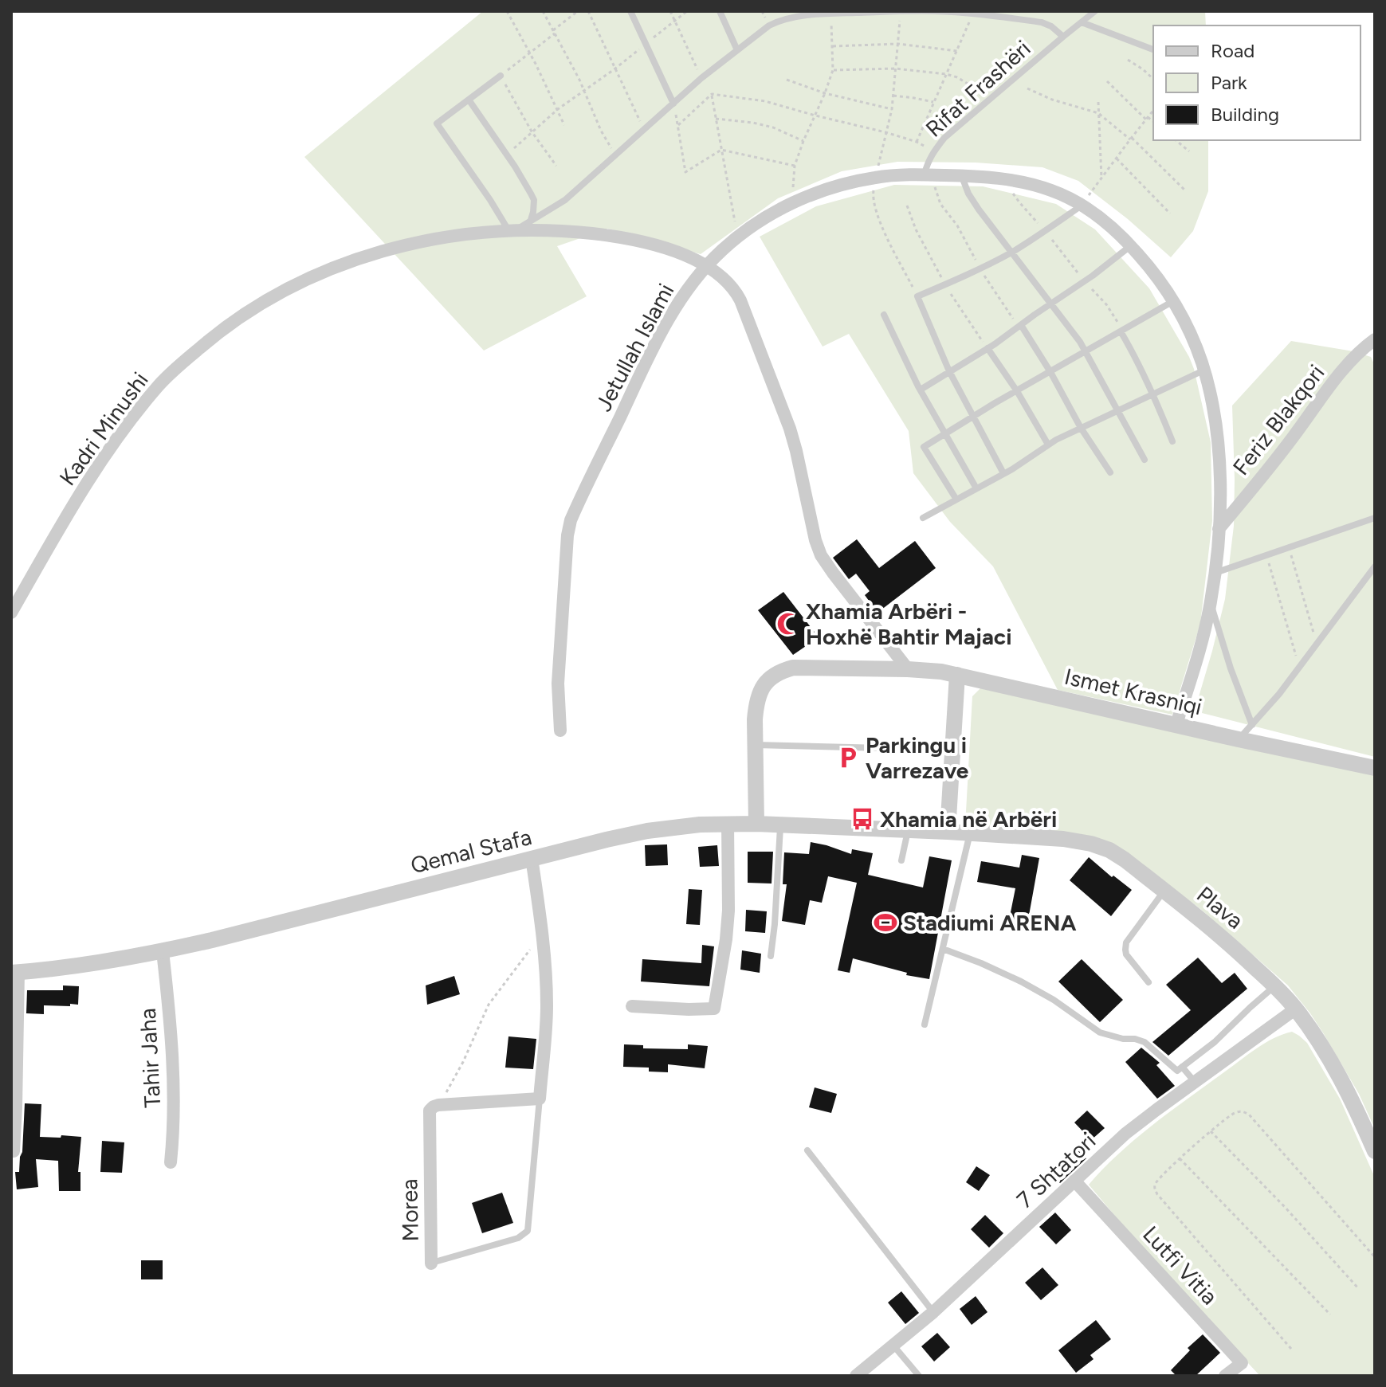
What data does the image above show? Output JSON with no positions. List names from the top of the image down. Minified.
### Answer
{"streets":{"street":["Jetullah Islami","Feriz Blakqori","Kadri Minushi","Ismet Krasniqi","Qemal Stafa","Plava","Tahir Jaha","7 Shtatori","Morea","Lutfi Vitia"],"lane":["Rifat Frashëri"]},"crossings":[["Rifat Frashëri","Jetullah Islami"],["Jetullah Islami","Feriz Blakqori"],["Jetullah Islami","Kadri Minushi"],["Jetullah Islami","Ismet Krasniqi"],["Kadri Minushi","Ismet Krasniqi"],["Ismet Krasniqi","Qemal Stafa"],["Qemal Stafa","Plava"],["Qemal Stafa","Tahir Jaha"],["Qemal Stafa","Morea"],["Plava","7 Shtatori"],["7 Shtatori","Lutfi Vitia"]],"places":{"mosque":["Xhamia Arbëri - Hoxhë Bahtir Majaci"],"parking":["Parkingu i Varrezave"],"bus stop":["Xhamia në Arbëri"],"sports":["Stadiumi ARENA"]},"legend":["Road","Park","Building"]}
